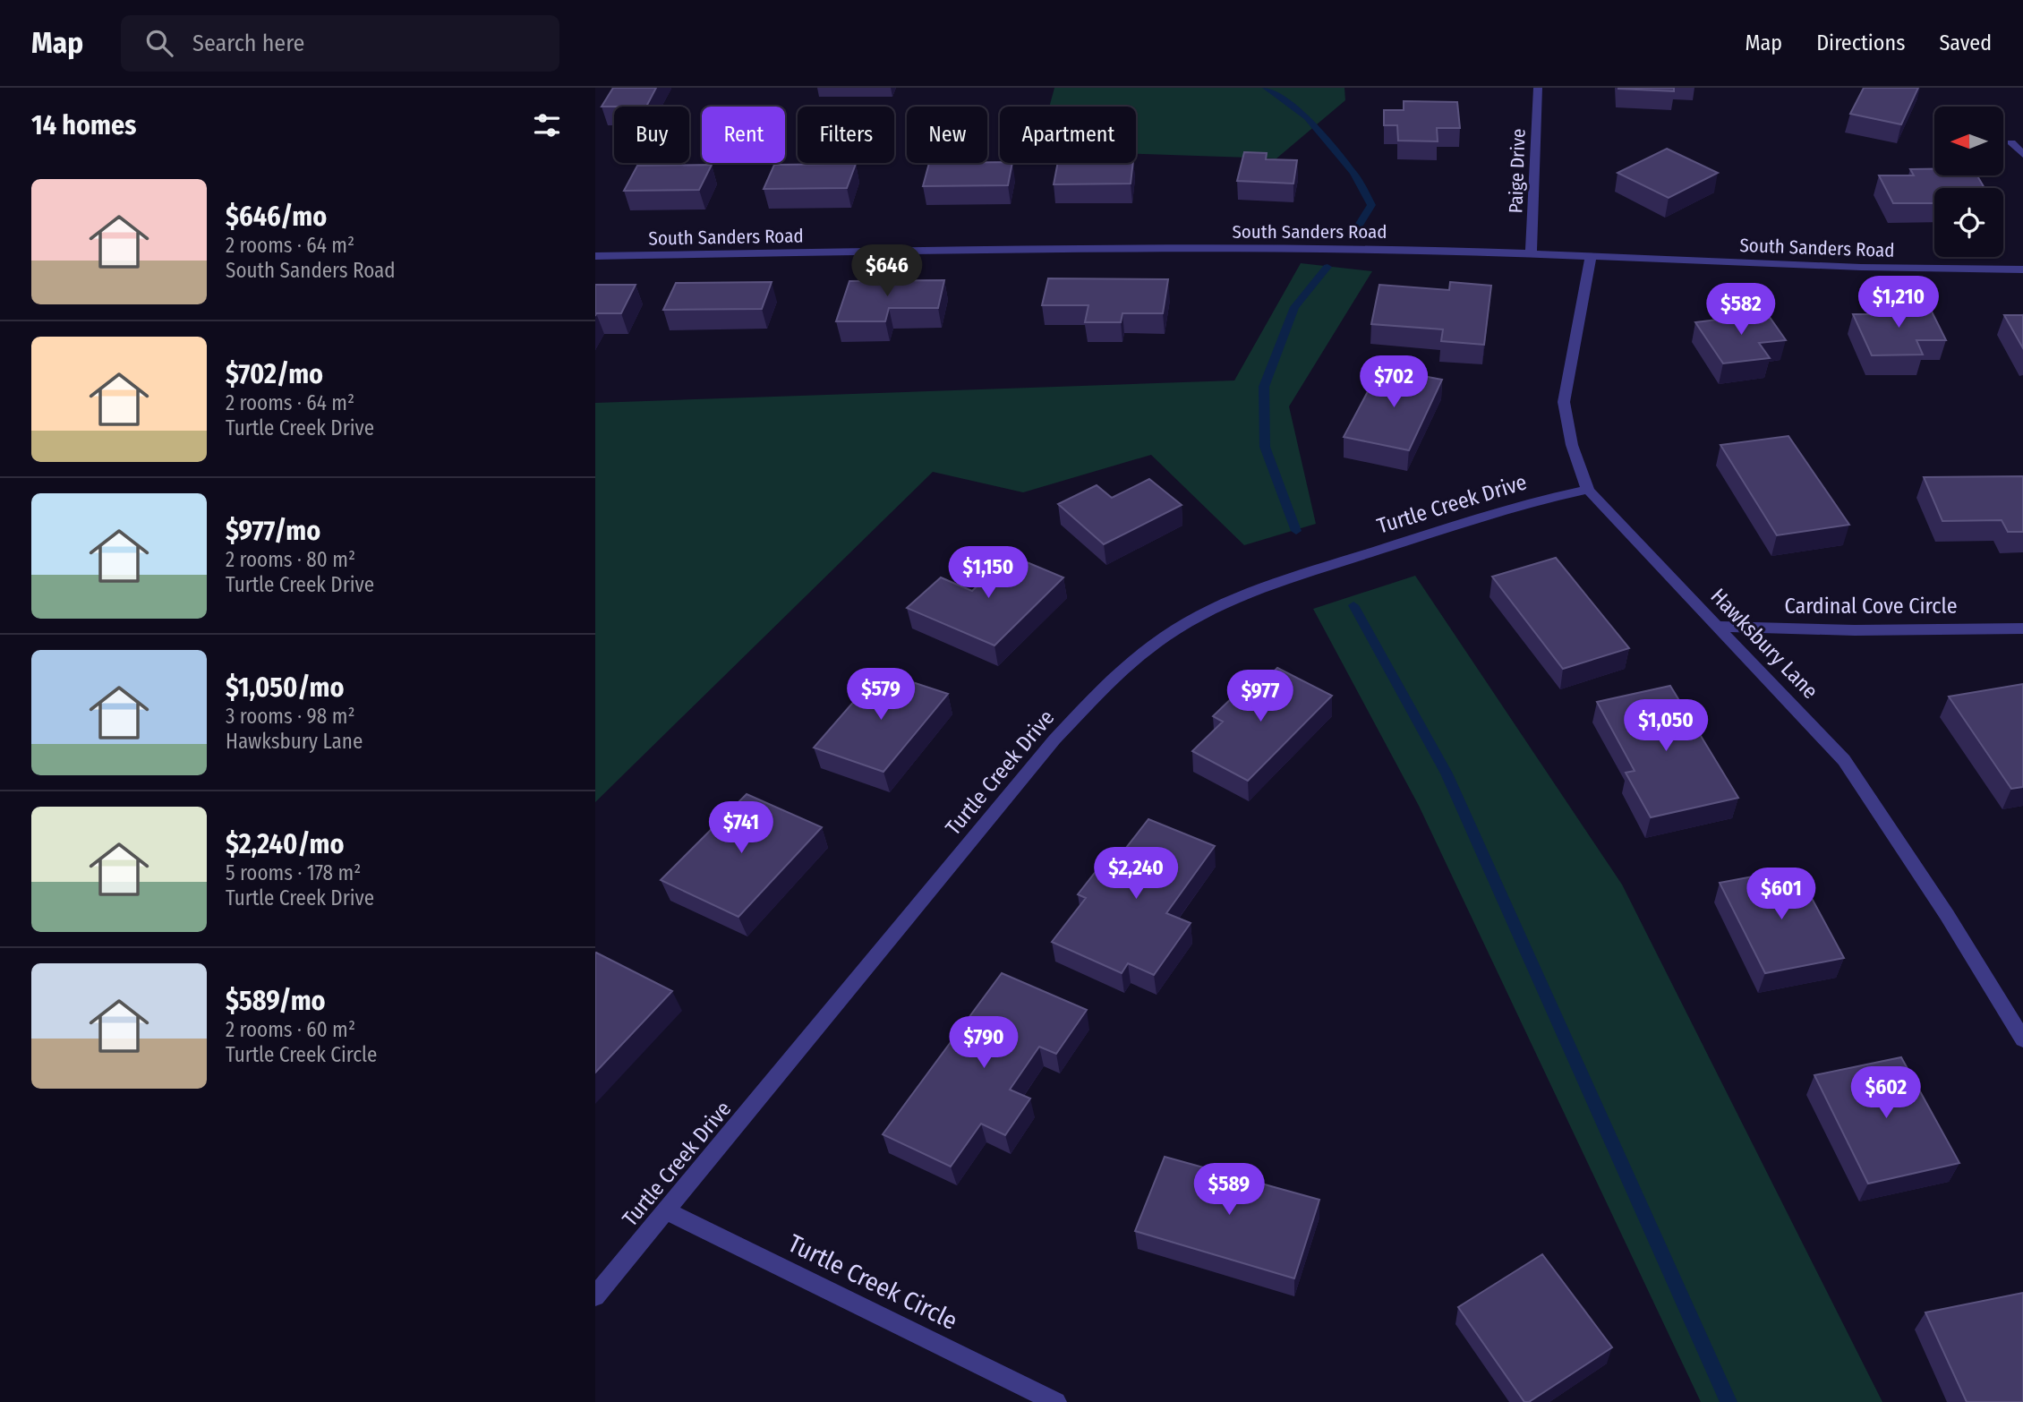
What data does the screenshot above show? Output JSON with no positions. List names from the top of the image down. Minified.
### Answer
{"streets":{"street":["Paige Drive","South Sanders Road","Turtle Creek Drive","Cardinal Cove Circle","Hawksbury Lane","Turtle Creek Circle"]},"crossings":[["Paige Drive","South Sanders Road"],["South Sanders Road","Hawksbury Lane"],["Turtle Creek Drive","Hawksbury Lane"],["Turtle Creek Drive","Turtle Creek Circle"],["Cardinal Cove Circle","Hawksbury Lane"]],"north":"left","page":{"header":"Map","search":"Search here","nav":["Map","Directions","Saved"],"heading":"14 homes","chip":["Buy","Rent","Filters","New","Apartment"],"list":[{"name":"$646/mo","note":"2 rooms · 64 m² · South Sanders Road"},{"name":"$702/mo","note":"2 rooms · 64 m² · Turtle Creek Drive"},{"name":"$977/mo","note":"2 rooms · 80 m² · Turtle Creek Drive"},{"name":"$1,050/mo","note":"3 rooms · 98 m² · Hawksbury Lane"},{"name":"$2,240/mo","note":"5 rooms · 178 m² · Turtle Creek Drive"},{"name":"$589/mo","note":"2 rooms · 60 m² · Turtle Creek Circle"}],"price":["$646","$1,210","$582","$702","$1,150","$579","$977","$1,050","$741","$2,240","$601","$790","$602","$589"]}}
